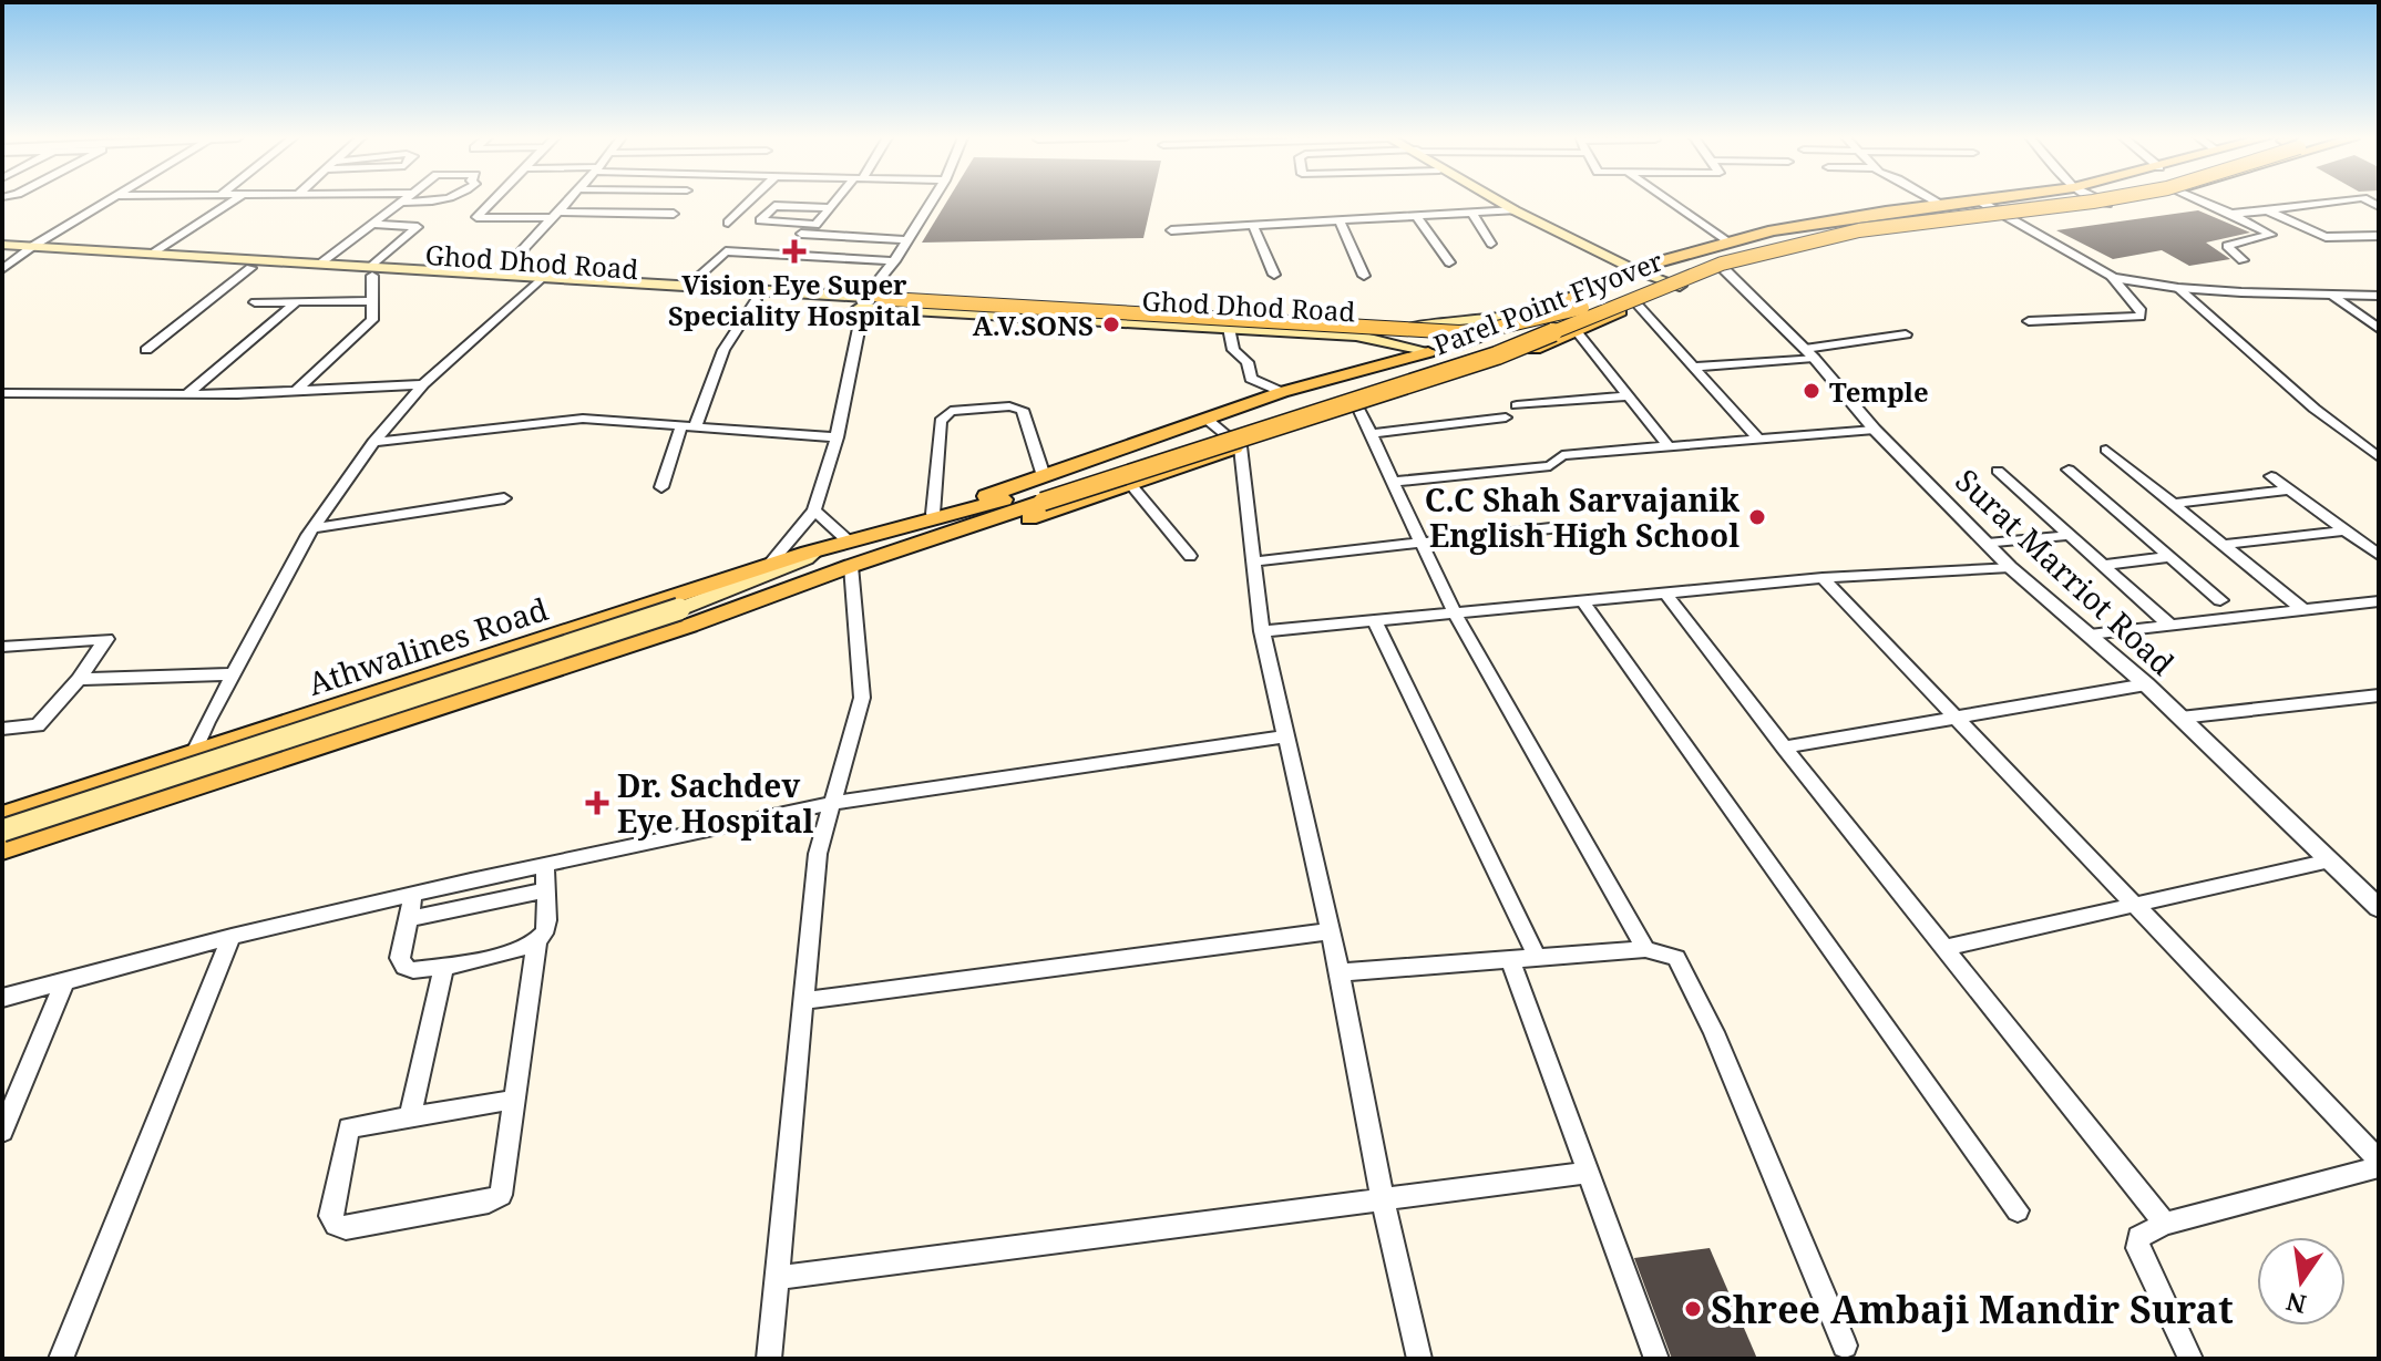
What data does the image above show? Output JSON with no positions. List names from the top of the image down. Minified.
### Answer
{"streets":{"main road":["Ghod Dhod Road","Parel Point Flyover","Athwalines Road"],"street":["Surat Marriot Road"]},"crossings":[["Parel Point Flyover","Athwalines Road"]],"places":{"health":["Vision Eye Super Speciality Hospital","Dr. Sachdev Eye Hospital"],"other":["A.V.SONS","Temple","C.C Shah Sarvajanik English High School","Shree Ambaji Mandir Surat"]},"north":"bottom"}
